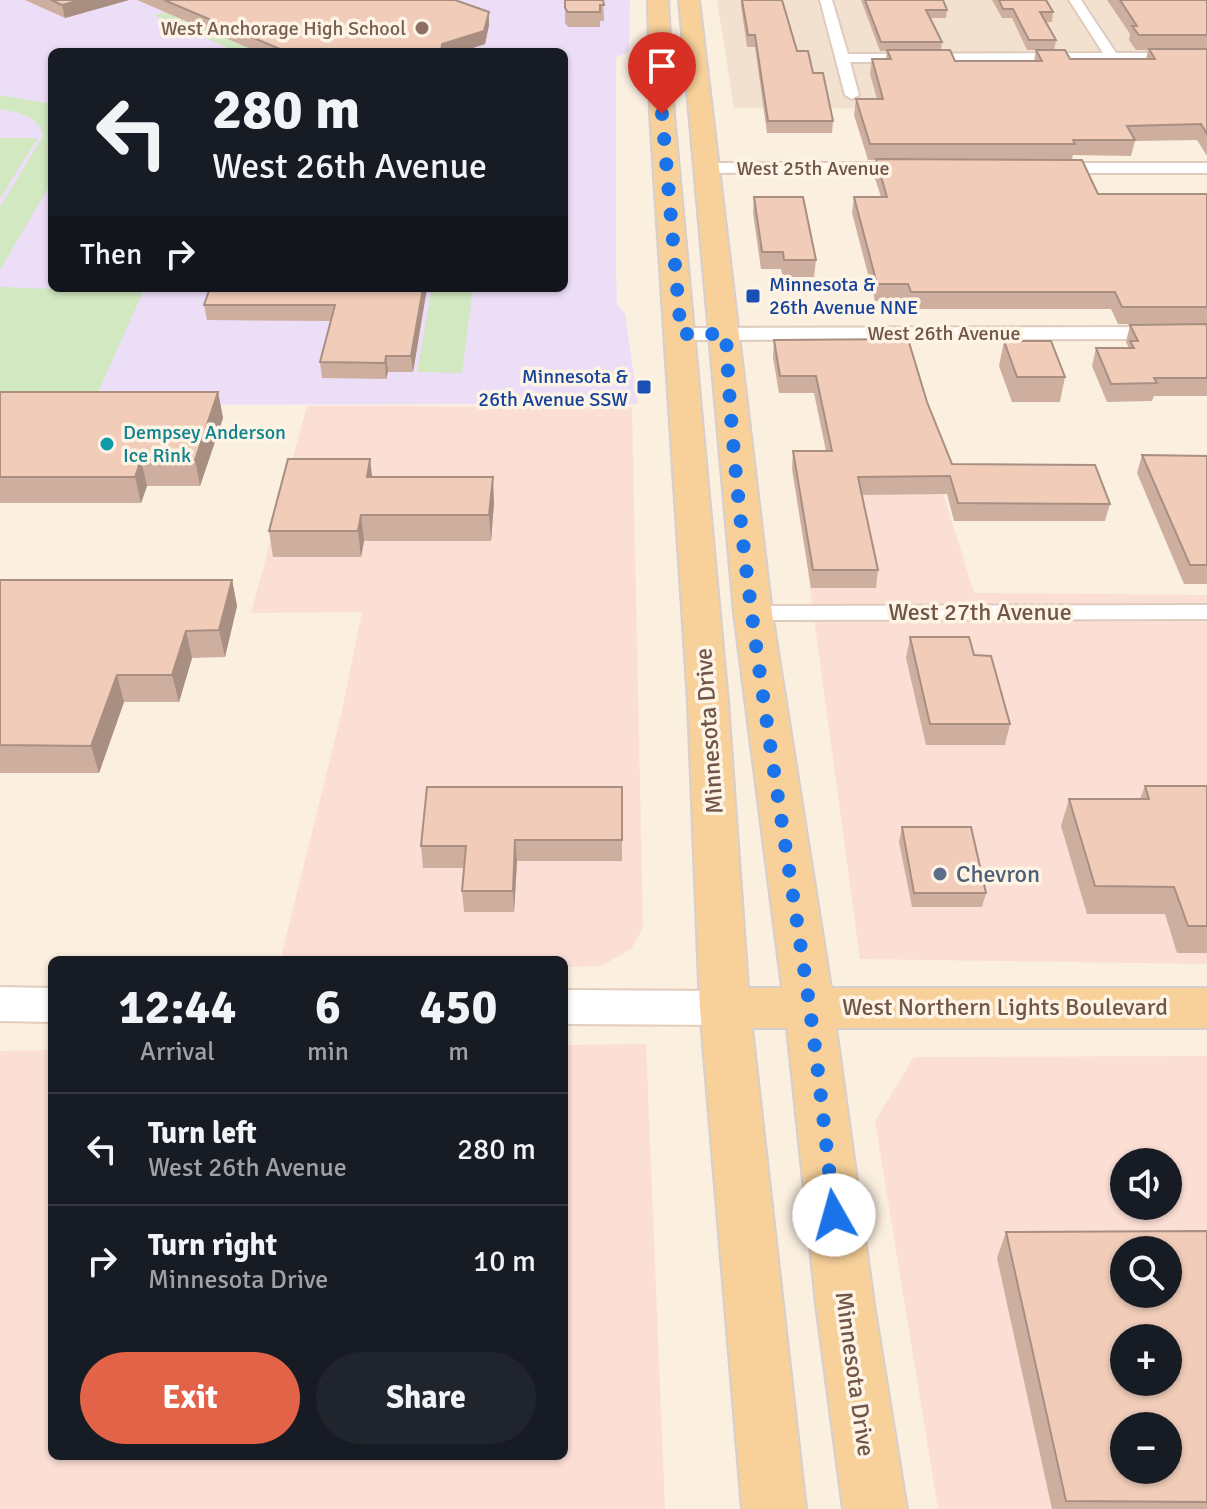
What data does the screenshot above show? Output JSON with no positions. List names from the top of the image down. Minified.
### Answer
{"streets":{"main road":["Minnesota Drive","West Northern Lights Boulevard"],"street":["West 25th Avenue","West 26th Avenue","West 27th Avenue"]},"crossings":[["West 25th Avenue","Minnesota Drive"],["West 26th Avenue","Minnesota Drive"],["West 27th Avenue","Minnesota Drive"],["Minnesota Drive","West Northern Lights Boulevard"]],"places":{"other":["West Anchorage High School","Dempsey Anderson Ice Rink","Chevron"],"transit":["Minnesota & 26th Avenue NNE","Minnesota & 26th Avenue SSW"]},"page":{"turn":["280 m","West 26th Avenue"],"then":"Then","eta":["12:44","Arrival","6","min","450","m"],"list":[{"name":"Turn left","note":"West 26th Avenue","value":"280 m"},{"name":"Turn right","note":"Minnesota Drive","value":"10 m"}],"map_buttons":["+","−"],"buttons":["Exit","Share"]}}
